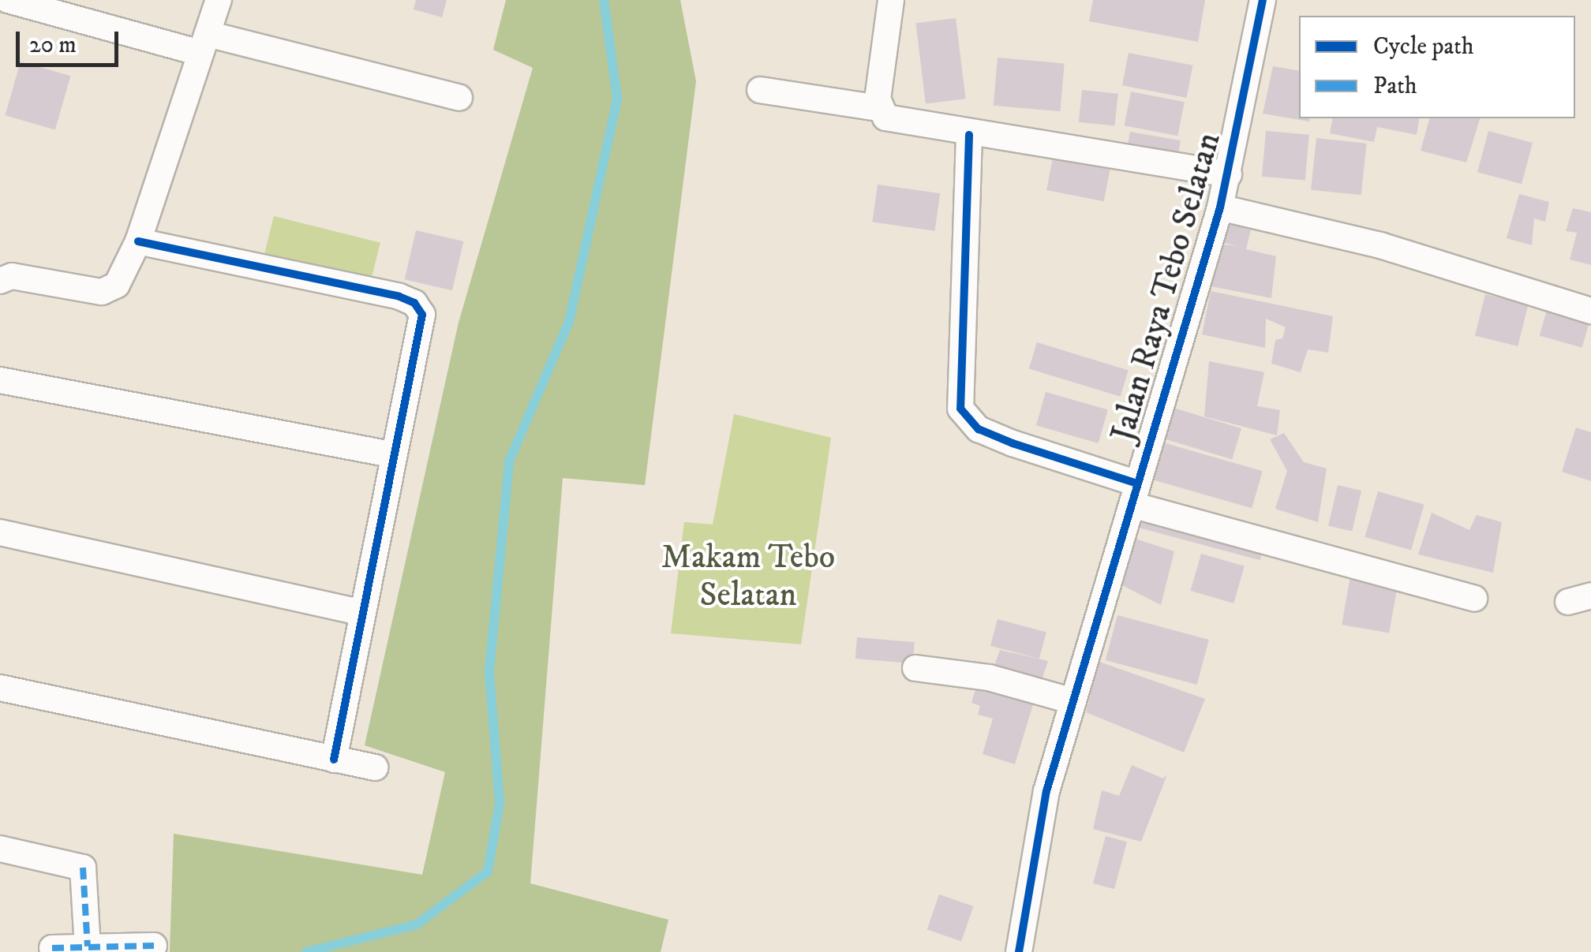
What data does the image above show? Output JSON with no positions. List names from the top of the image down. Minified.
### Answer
{"streets":{"street":["Jalan Raya Tebo Selatan"]},"parks":["Makam Tebo Selatan"],"legend":["Cycle path","Path"],"scale_bar":"20 m"}
